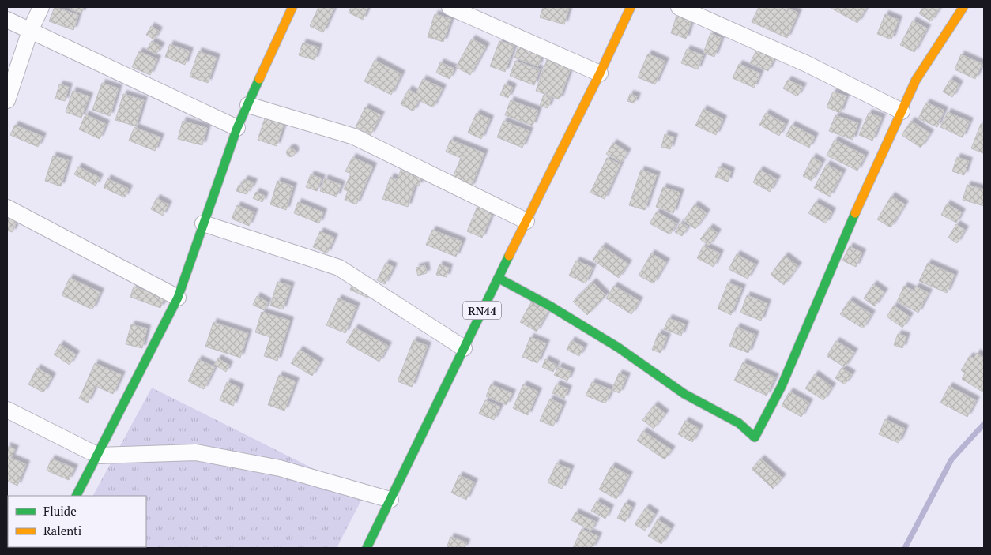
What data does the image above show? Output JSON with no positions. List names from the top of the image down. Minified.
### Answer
{"streets":{"street":["RN44"]},"legend":["Fluide","Ralenti"]}
